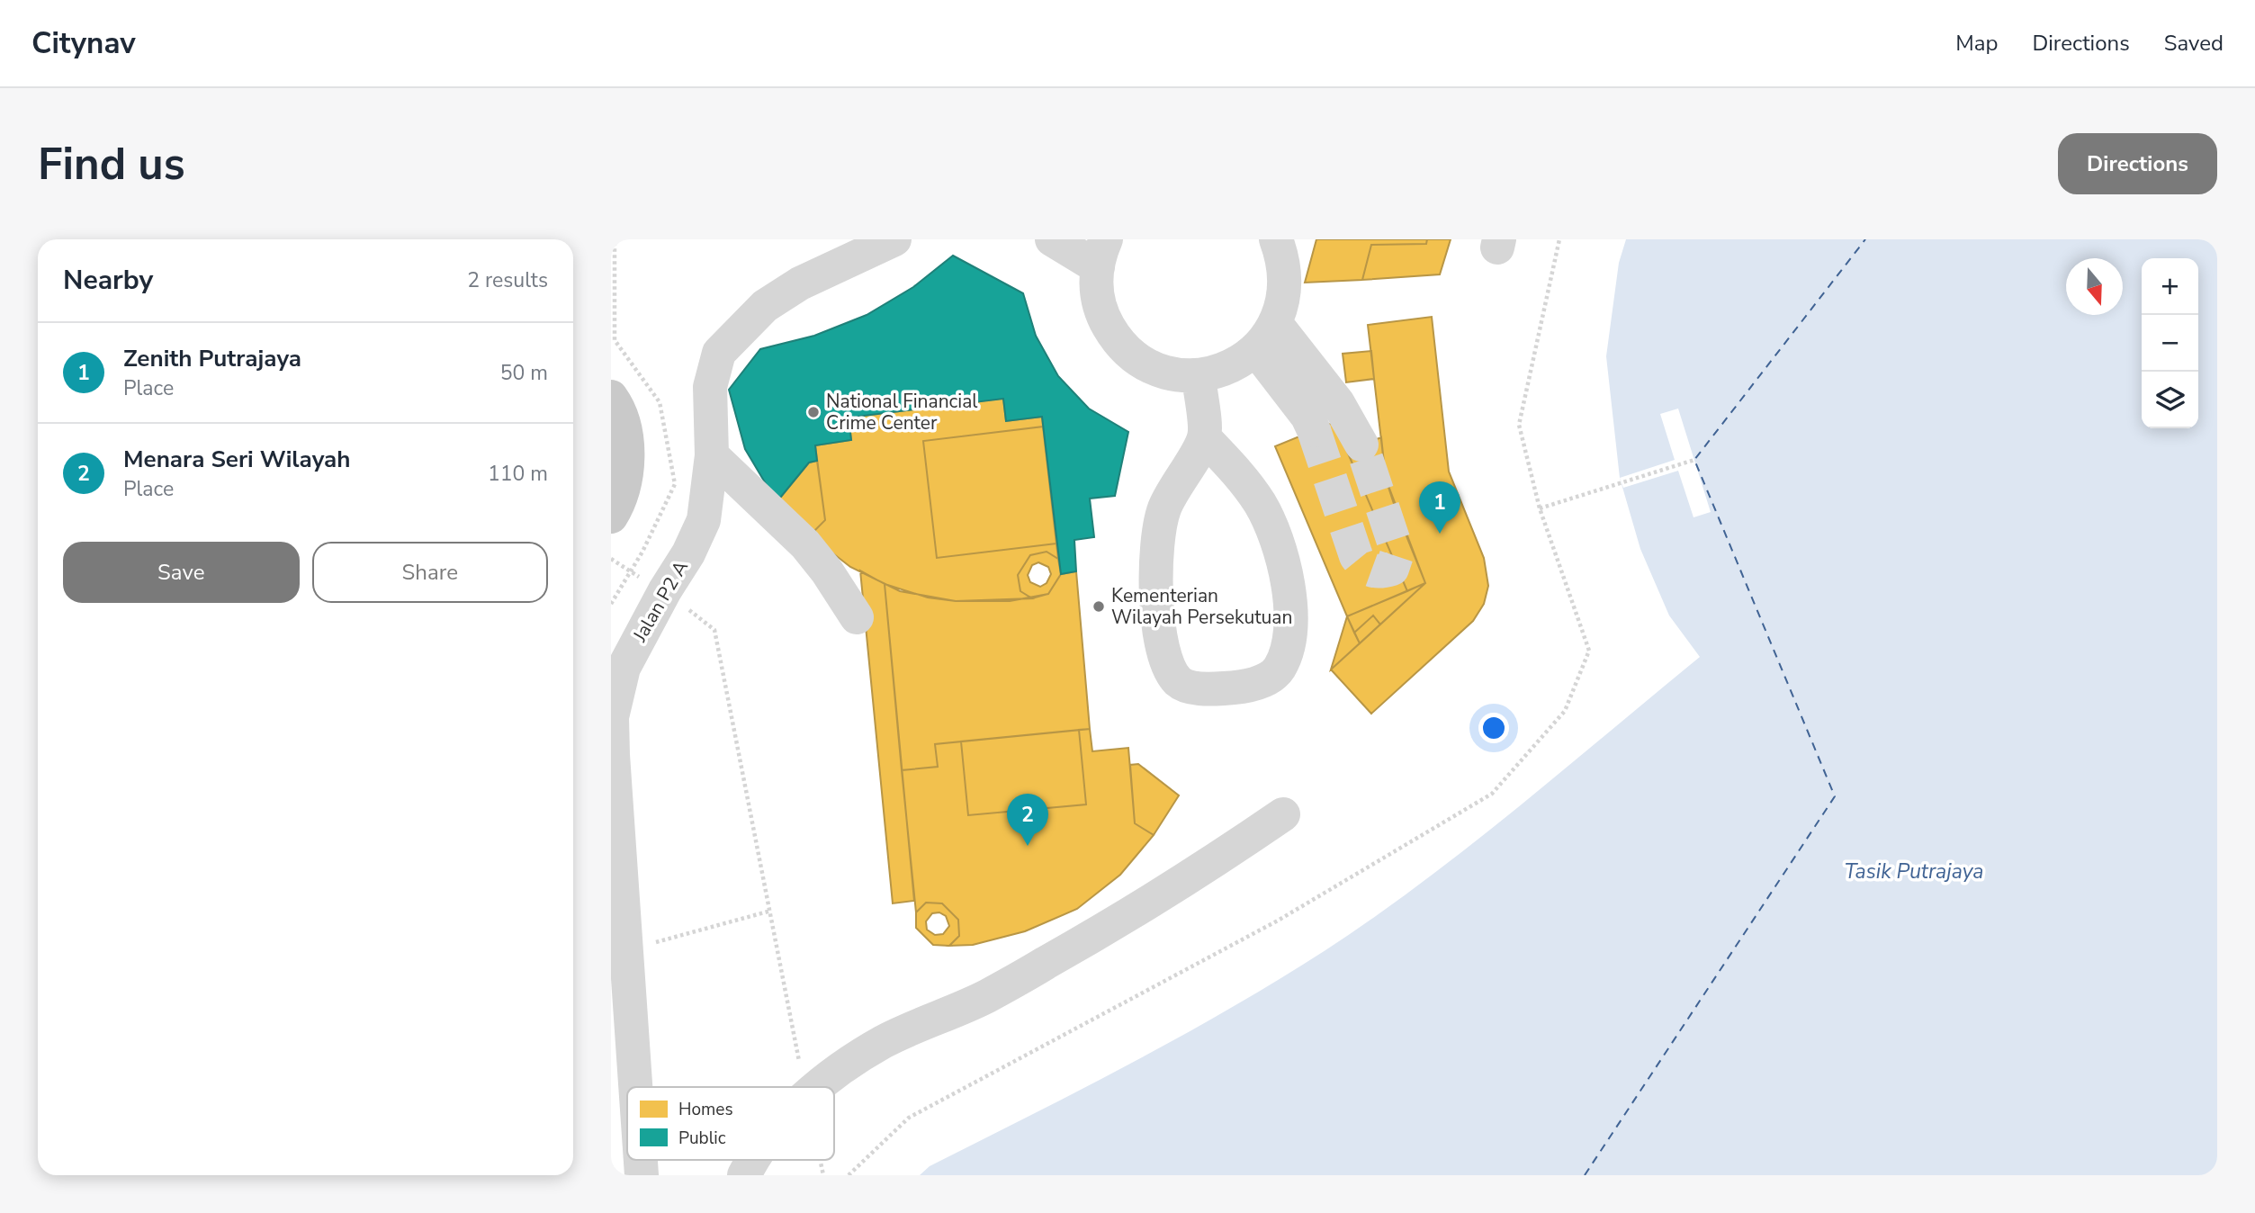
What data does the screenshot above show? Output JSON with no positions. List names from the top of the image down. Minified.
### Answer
{"streets":{"street":["Jalan P2 A"]},"water":["Tasik Putrajaya"],"places":["National Financial Crime Center","Kementerian Wilayah Persekutuan"],"legend":["Homes","Public"],"north":"bottom","page":{"header":"Citynav","nav":["Map","Directions","Saved"],"buttons":["Directions",["Save","Share"]],"title":"Find us","heading":["Nearby","2 results"],"map_buttons":["+","−"],"list":[{"mark":"1","name":"Zenith Putrajaya","note":"Place","value":"50 m"},{"mark":"2","name":"Menara Seri Wilayah","note":"Place","value":"110 m"}],"pins":["1","2"]}}
